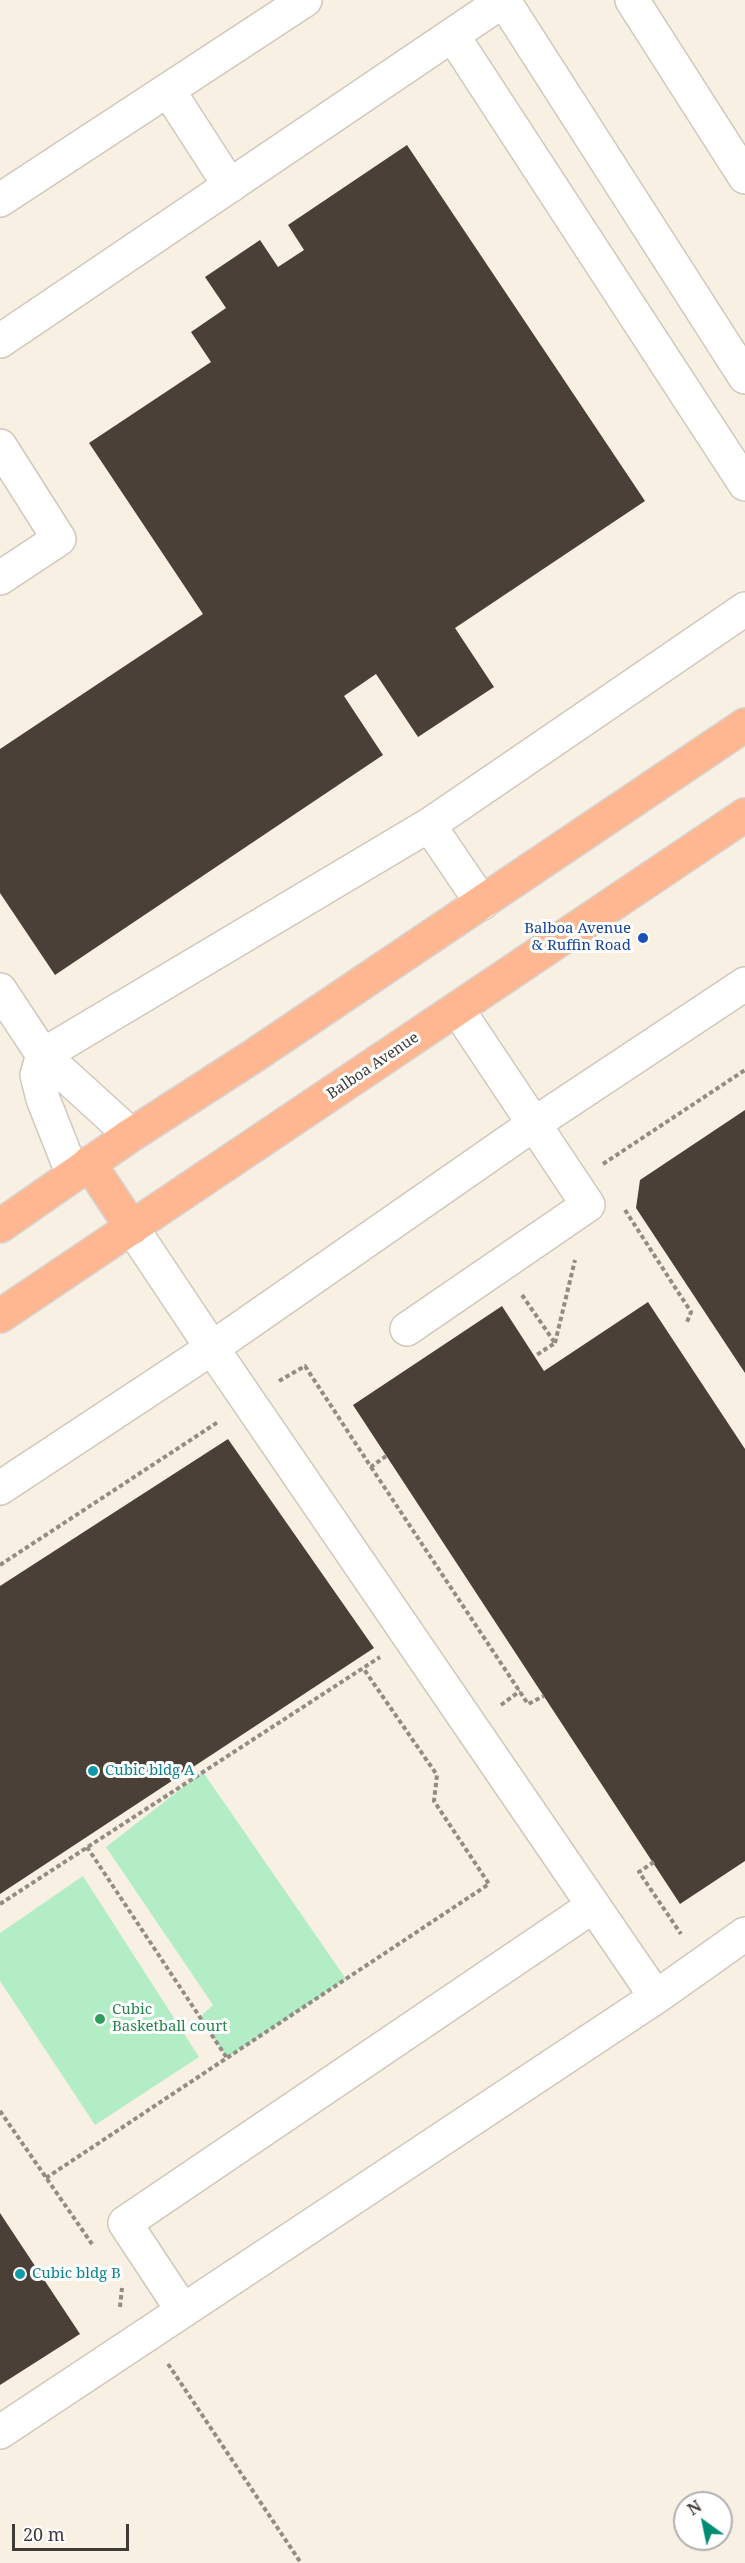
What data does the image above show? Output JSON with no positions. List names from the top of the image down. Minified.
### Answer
{"streets":{"main road":["Balboa Avenue"]},"places":["Balboa Avenue & Ruffin Road","Cubic bldg A","Cubic Basketball court","Cubic bldg B"],"scale_bar":"20 m","north":"top left"}
